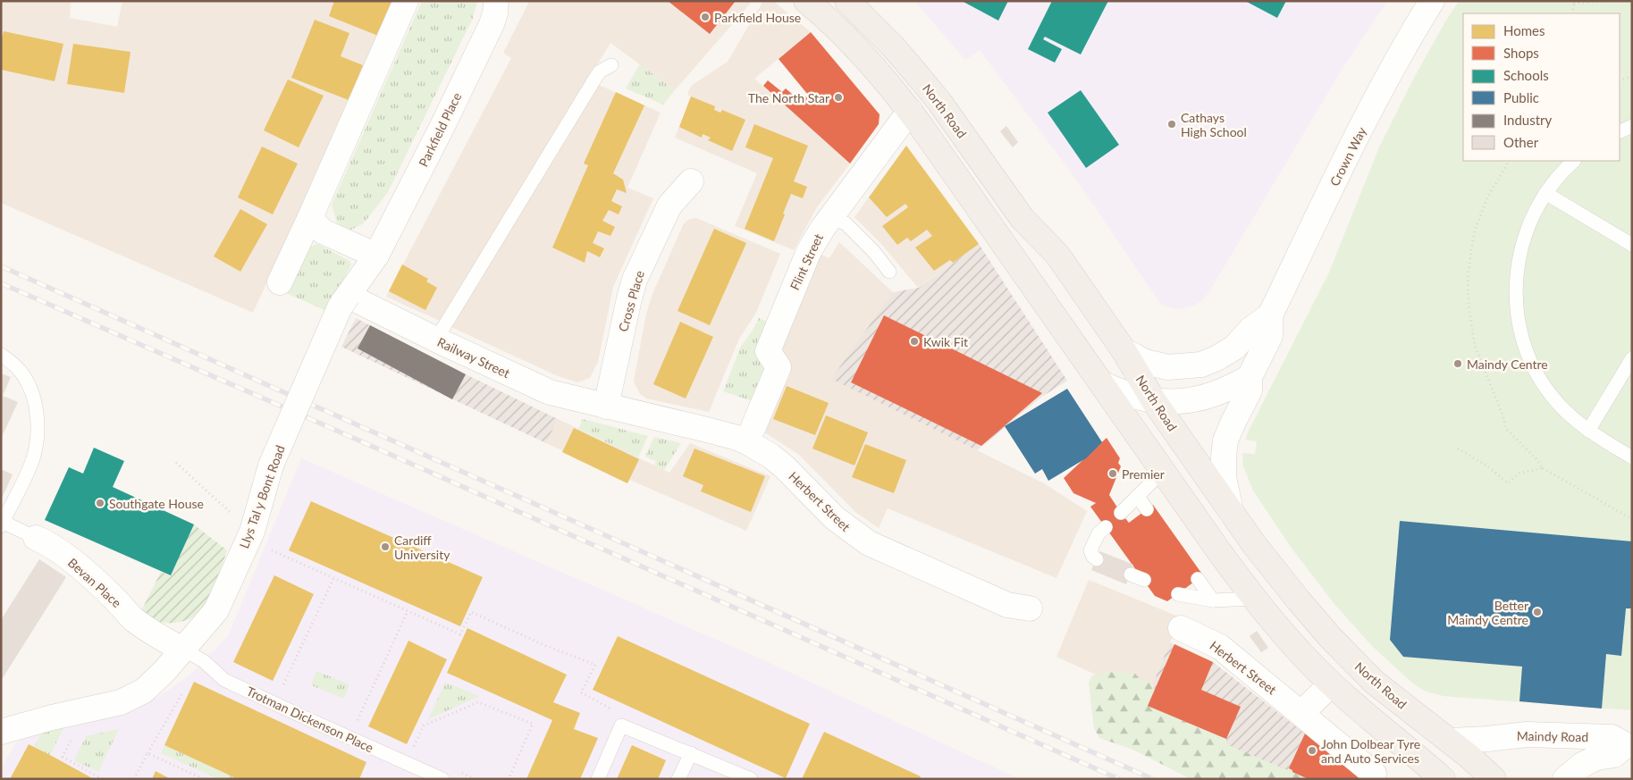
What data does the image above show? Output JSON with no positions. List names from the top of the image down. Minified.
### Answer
{"streets":{"main road":["North Road"],"street":["Parkfield Place","Crown Way","Flint Street","Cross Place","Railway Street","Llys Tal y Bont Road","Herbert Street","Bevan Place","Maindy Road"],"lane":["Trotman Dickenson Place"]},"crossings":[["North Road","Crown Way"],["North Road","Maindy Road"],["Parkfield Place","Railway Street"],["Parkfield Place","Llys Tal y Bont Road"],["Cross Place","Railway Street"],["Cross Place","Herbert Street"],["Railway Street","Llys Tal y Bont Road"],["Railway Street","Herbert Street"],["Llys Tal y Bont Road","Bevan Place"],["Llys Tal y Bont Road","Trotman Dickenson Place"],["Bevan Place","Trotman Dickenson Place"]],"places":["Parkfield House","The North Star","Cathays High School","Kwik Fit","Maindy Centre","Premier","Southgate House","Cardiff University","Better Maindy Centre","John Dolbear Tyre and Auto Services"],"legend":["Homes","Shops","Schools","Public","Industry","Other"]}
